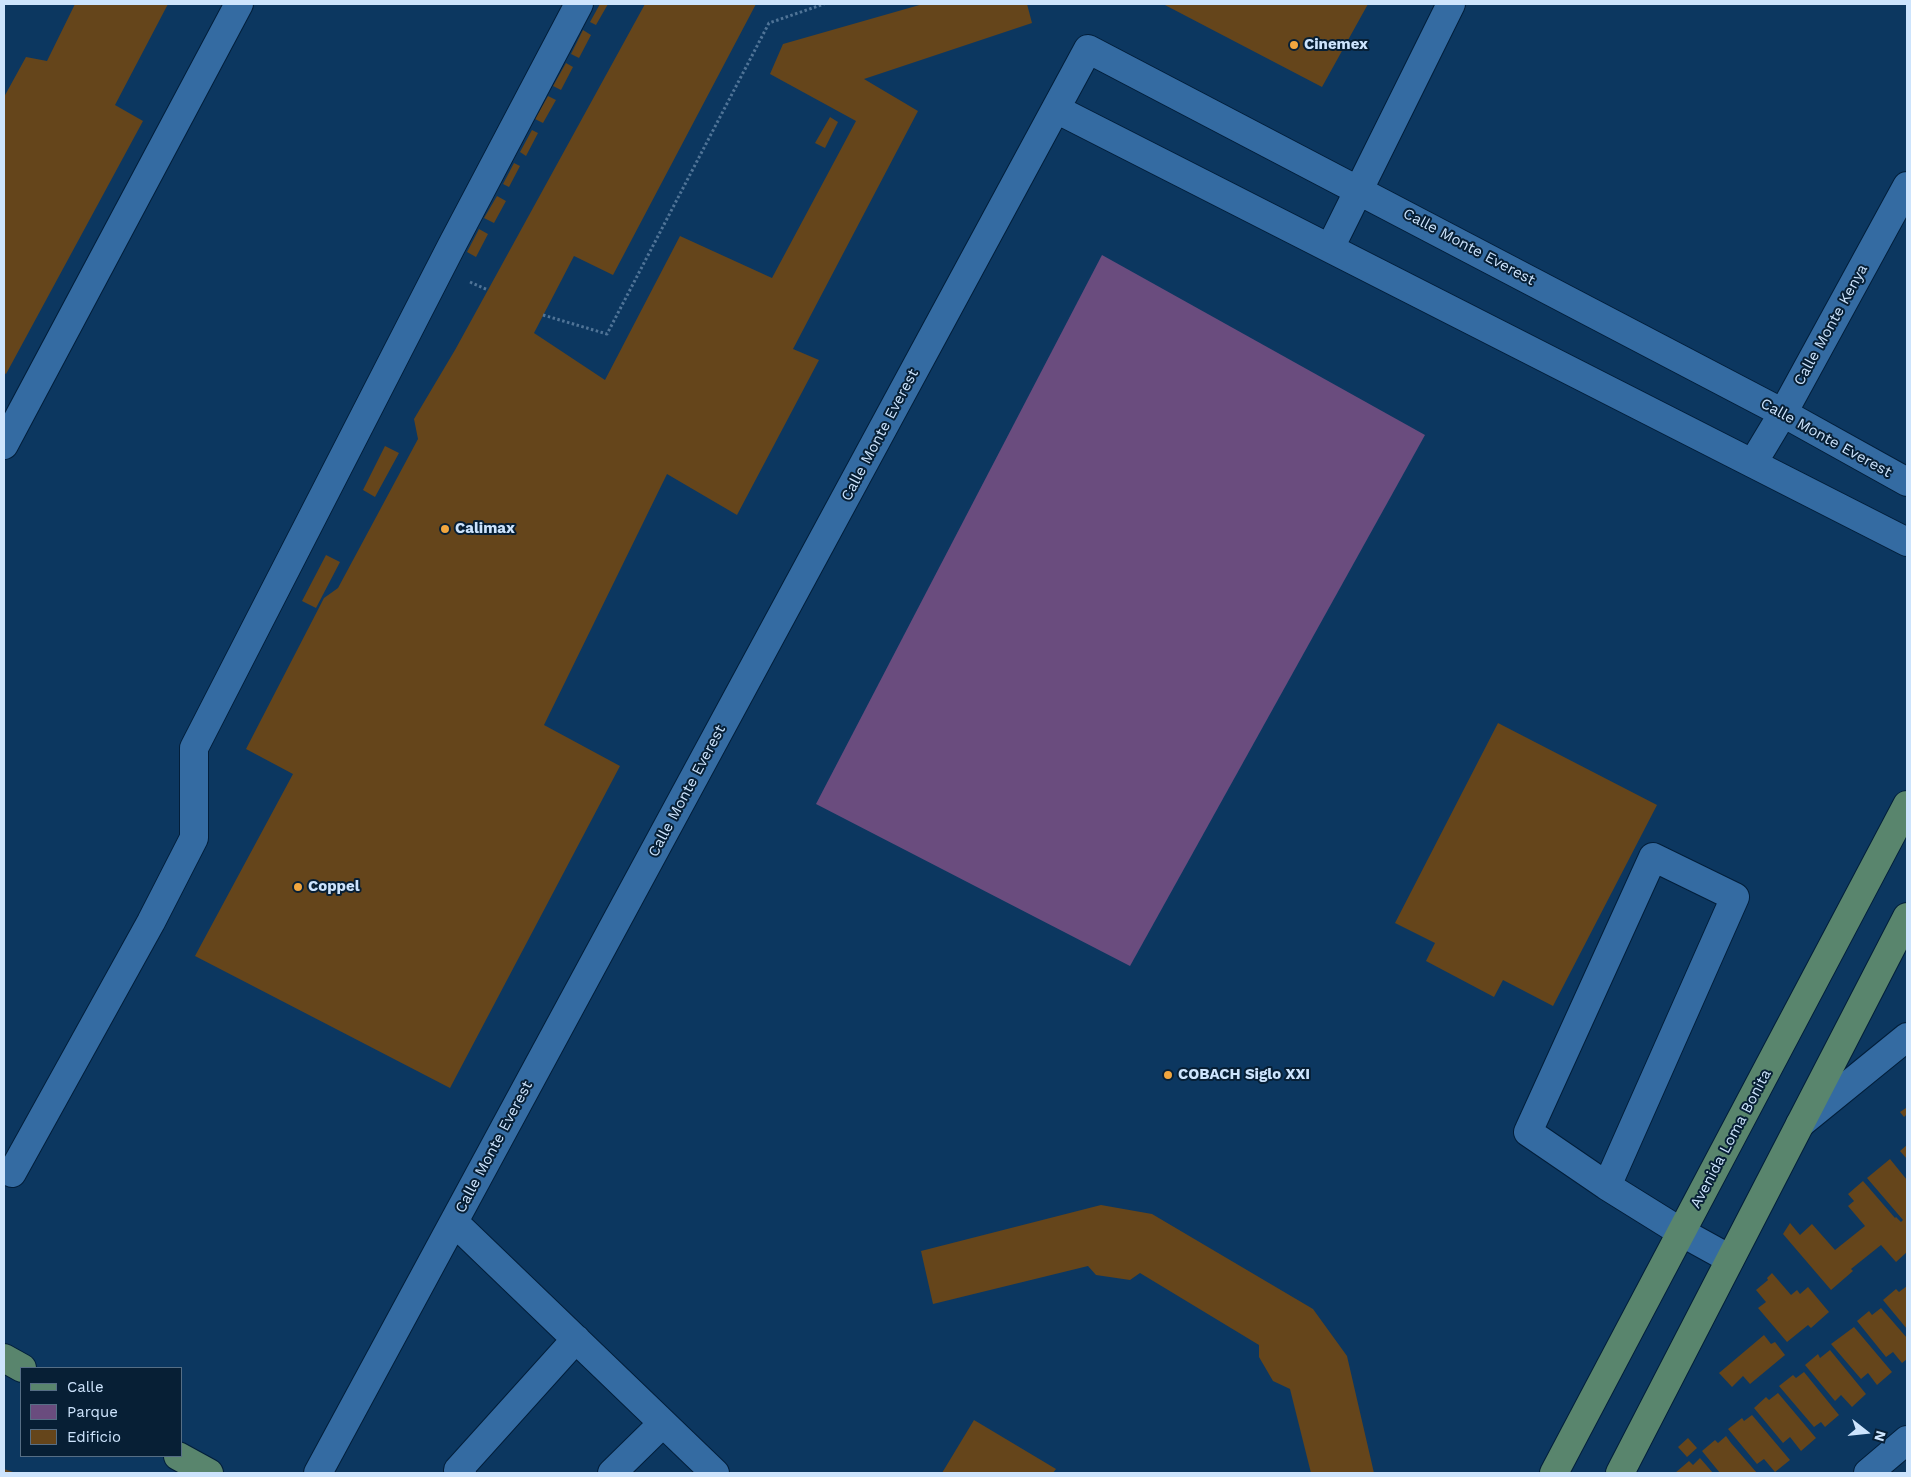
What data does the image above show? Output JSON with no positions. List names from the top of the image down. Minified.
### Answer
{"streets":{"main road":["Avenida Loma Bonita"],"street":["Calle Monte Everest","Calle Monte Kenya"]},"crossings":[["Calle Monte Everest","Calle Monte Kenya"]],"places":["Cinemex","Calimax","Coppel","COBACH Siglo XXI"],"legend":["Calle","Parque","Edificio"],"north":"right"}
